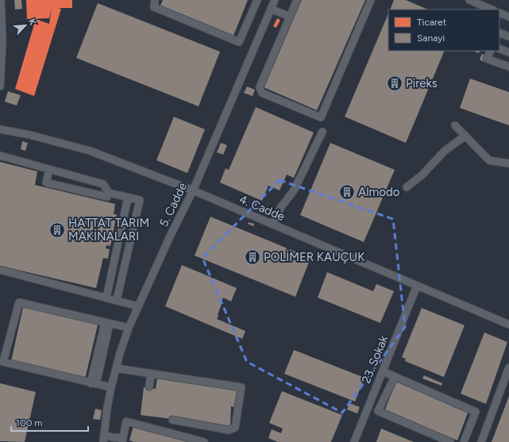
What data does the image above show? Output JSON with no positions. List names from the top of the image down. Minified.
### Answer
{"streets":{"street":["5. Cadde","4. Cadde","23. Sokak"]},"crossings":[["5. Cadde","4. Cadde"],["4. Cadde","23. Sokak"]],"places":{"building":["Pireks","Almodo","HATTAT TARIM MAKİNALARI","POLİMER KAUÇUK"]},"legend":["Ticaret","Sanayi"],"scale_bar":"100 m","north":"top right"}
